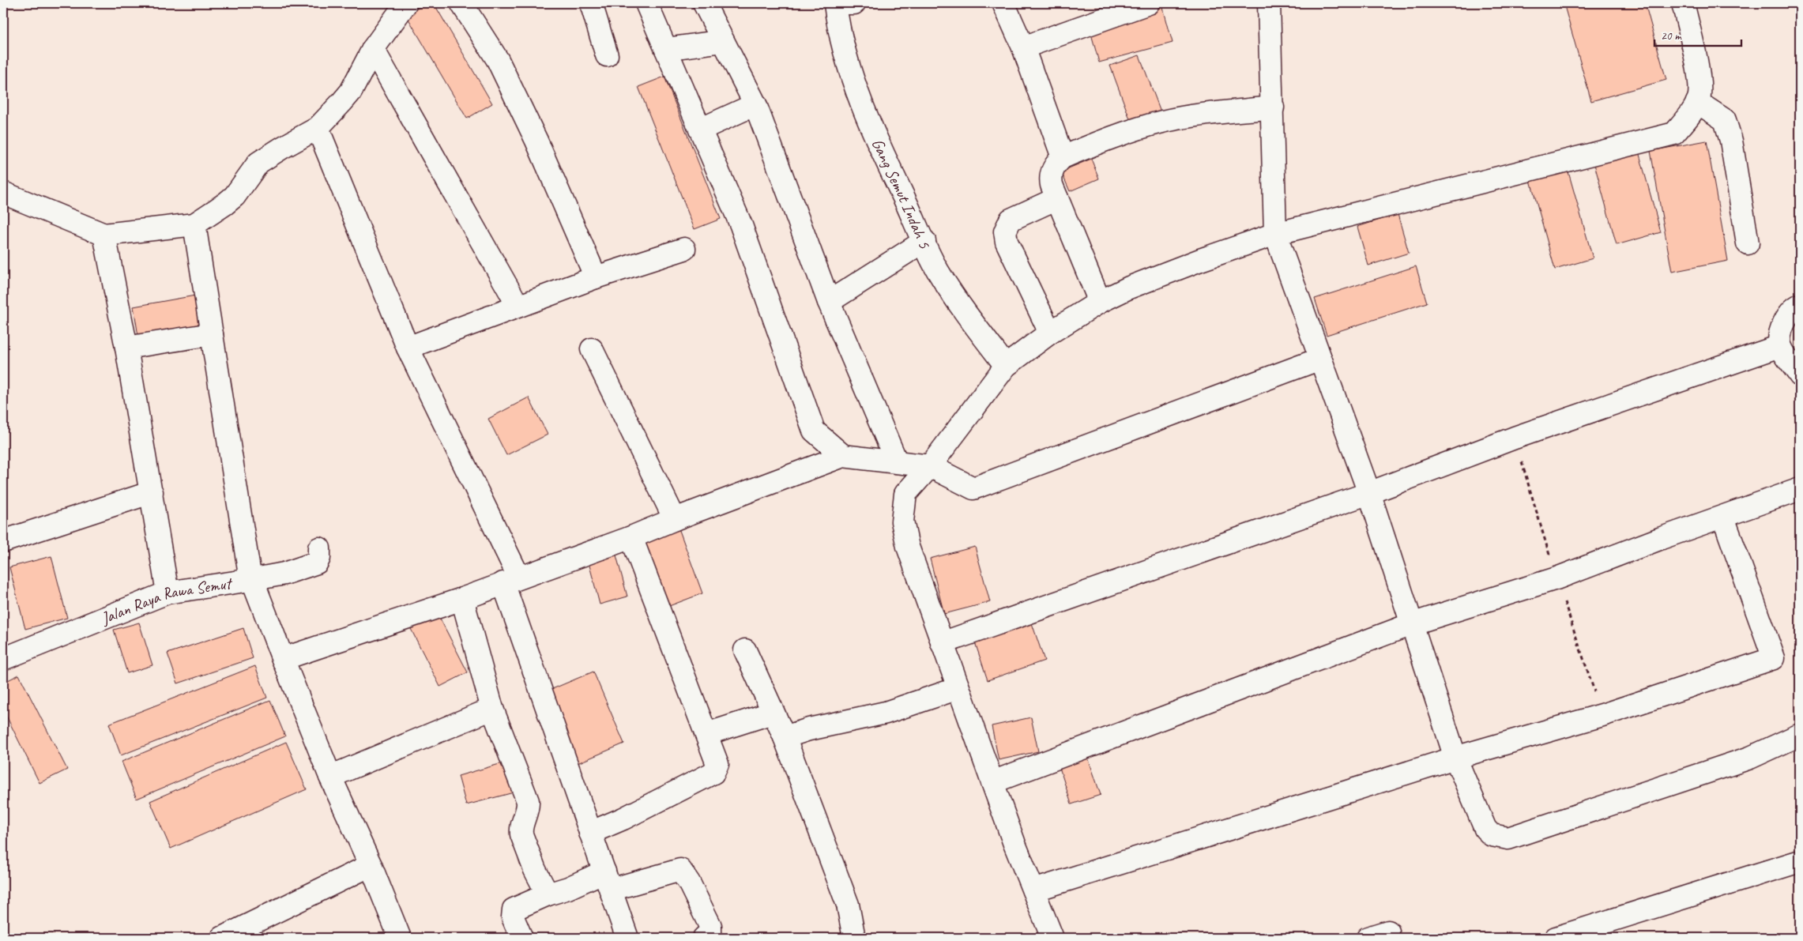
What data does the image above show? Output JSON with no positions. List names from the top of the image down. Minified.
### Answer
{"streets":{"street":["Gang Semut Indah 5","Jalan Raya Rawa Semut"]},"scale_bar":"20 m"}
